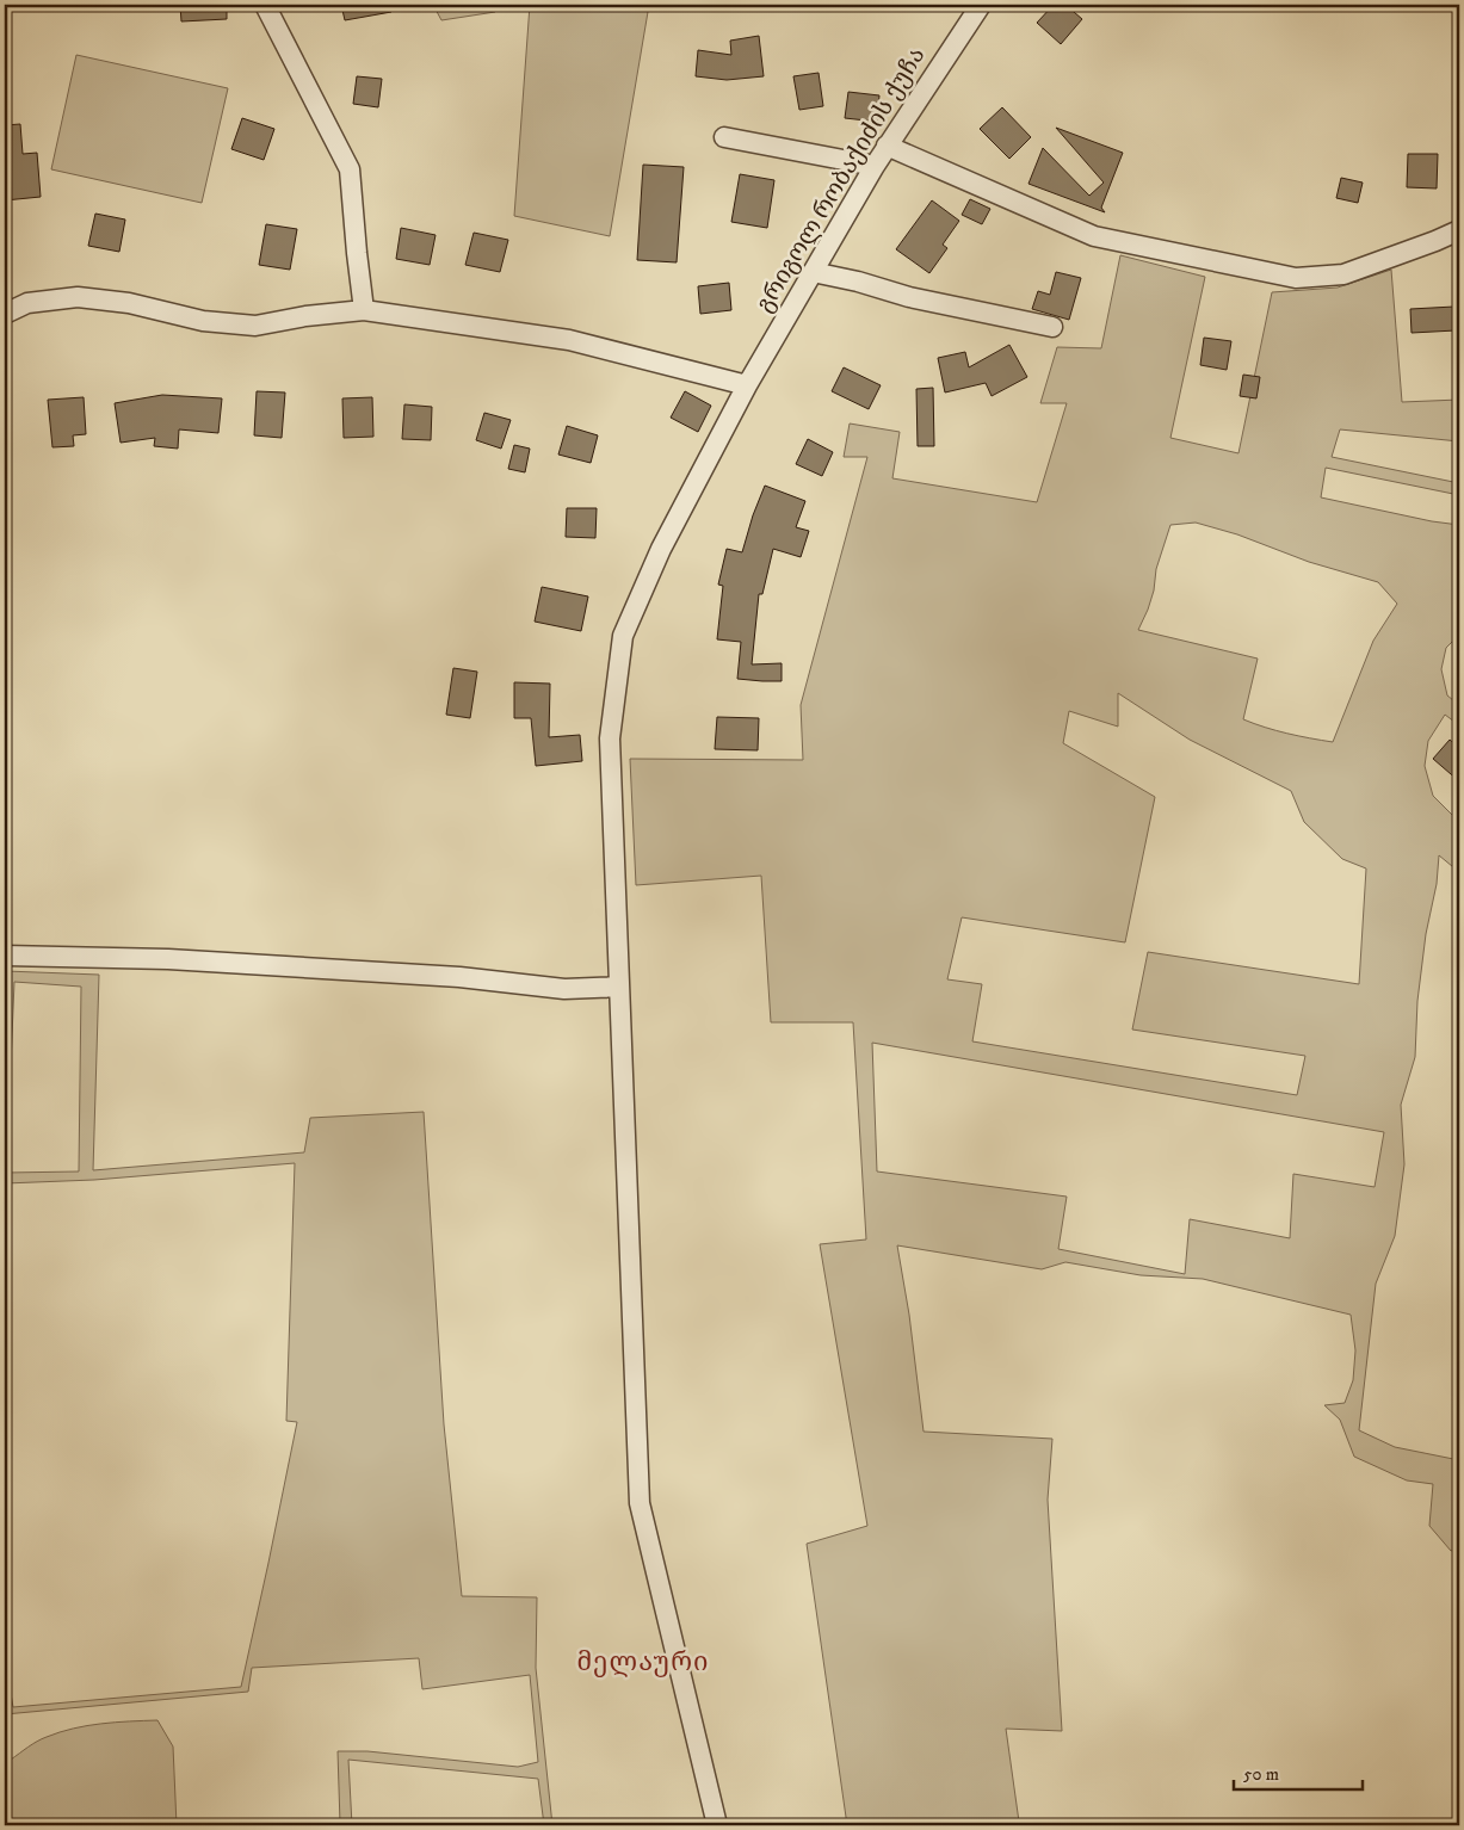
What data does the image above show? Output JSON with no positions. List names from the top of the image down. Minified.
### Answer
{"streets":{"street":["გრიგოლ რობაქიძის ქუჩა"]},"districts":["მელაური"],"scale_bar":"50 m"}
